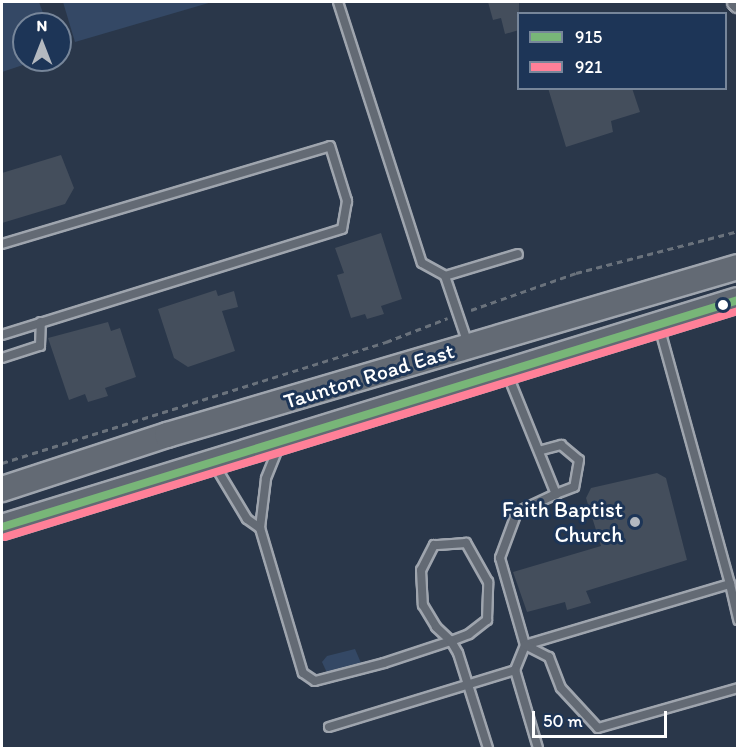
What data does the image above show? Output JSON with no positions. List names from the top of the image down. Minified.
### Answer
{"streets":{"main road":["Taunton Road East"]},"places":["Faith Baptist Church"],"lines":["transit line 915","transit line 921"],"legend":["915","921"],"scale_bar":"50 m","north":"top"}
